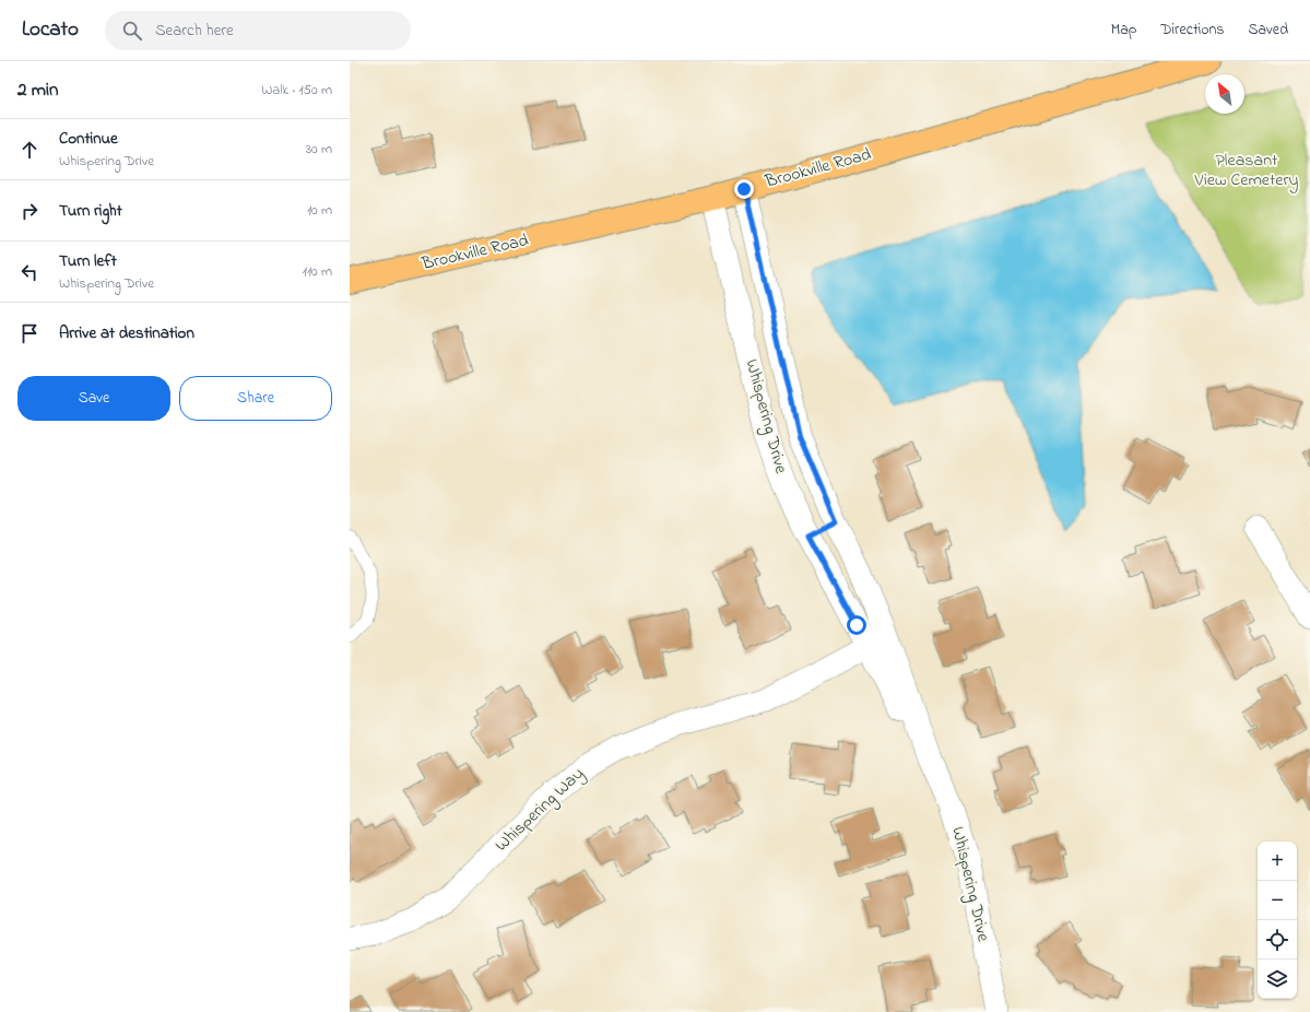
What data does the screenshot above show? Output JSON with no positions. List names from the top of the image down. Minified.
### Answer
{"streets":{"main road":["Brookville Road"],"street":["Whispering Drive","Whispering Way"]},"crossings":[["Brookville Road","Whispering Drive"],["Whispering Drive","Whispering Way"]],"parks":["Pleasant View Cemetery"],"north":"top left","page":{"header":"Locato","search":"Search here","nav":["Map","Directions","Saved"],"heading":["2 min","Walk · 150 m"],"list":[["Continue","Whispering Drive","30 m"],["Turn right","10 m"],["Turn left","Whispering Drive","110 m"],"Arrive at destination"],"buttons":["Save","Share"],"map_buttons":["+","−"]}}
